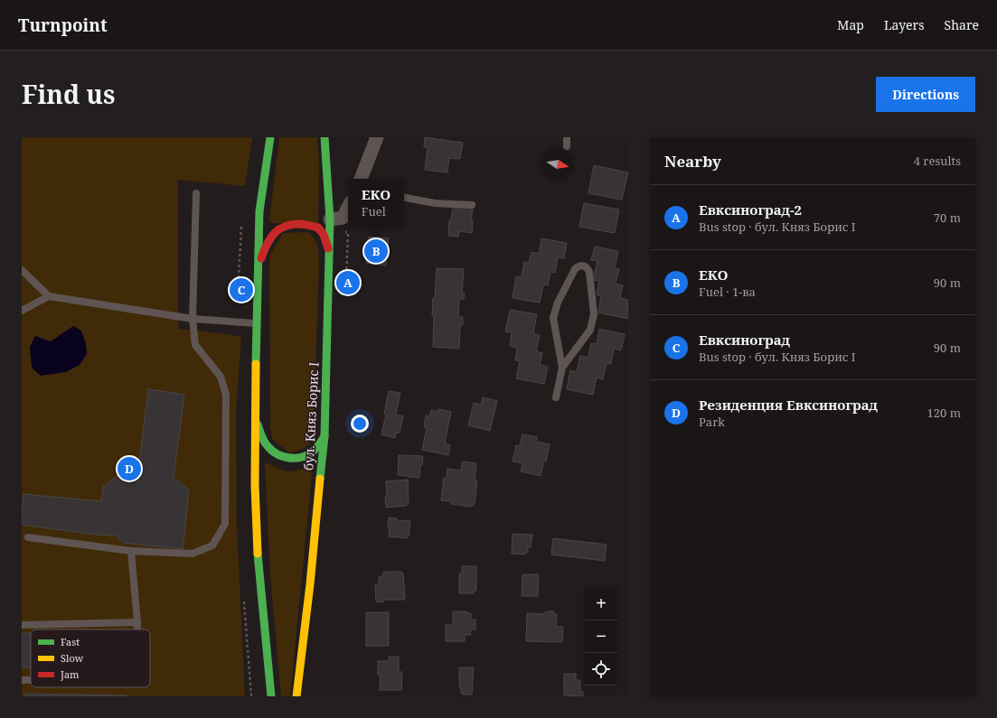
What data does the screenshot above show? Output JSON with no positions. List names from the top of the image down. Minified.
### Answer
{"streets":{"highway":["бул. Княз Борис I"]},"legend":["Fast","Slow","Jam"],"north":"right","page":{"header":"Turnpoint","nav":["Map","Layers","Share"],"title":"Find us","buttons":"Directions","heading":["Nearby","4 results"],"popup":["ЕКО","Fuel"],"list":[{"mark":"A","name":"Евксиноград-2","note":"Bus stop · бул. Княз Борис I","value":"70 m"},{"mark":"B","name":"ЕКО","note":"Fuel · 1-ва","value":"90 m"},{"mark":"C","name":"Евксиноград","note":"Bus stop · бул. Княз Борис I","value":"90 m"},{"mark":"D","name":"Резиденция Евксиноград","note":"Park","value":"120 m"}],"pins":["B","A","C","D"],"map_buttons":["+","−"]}}
